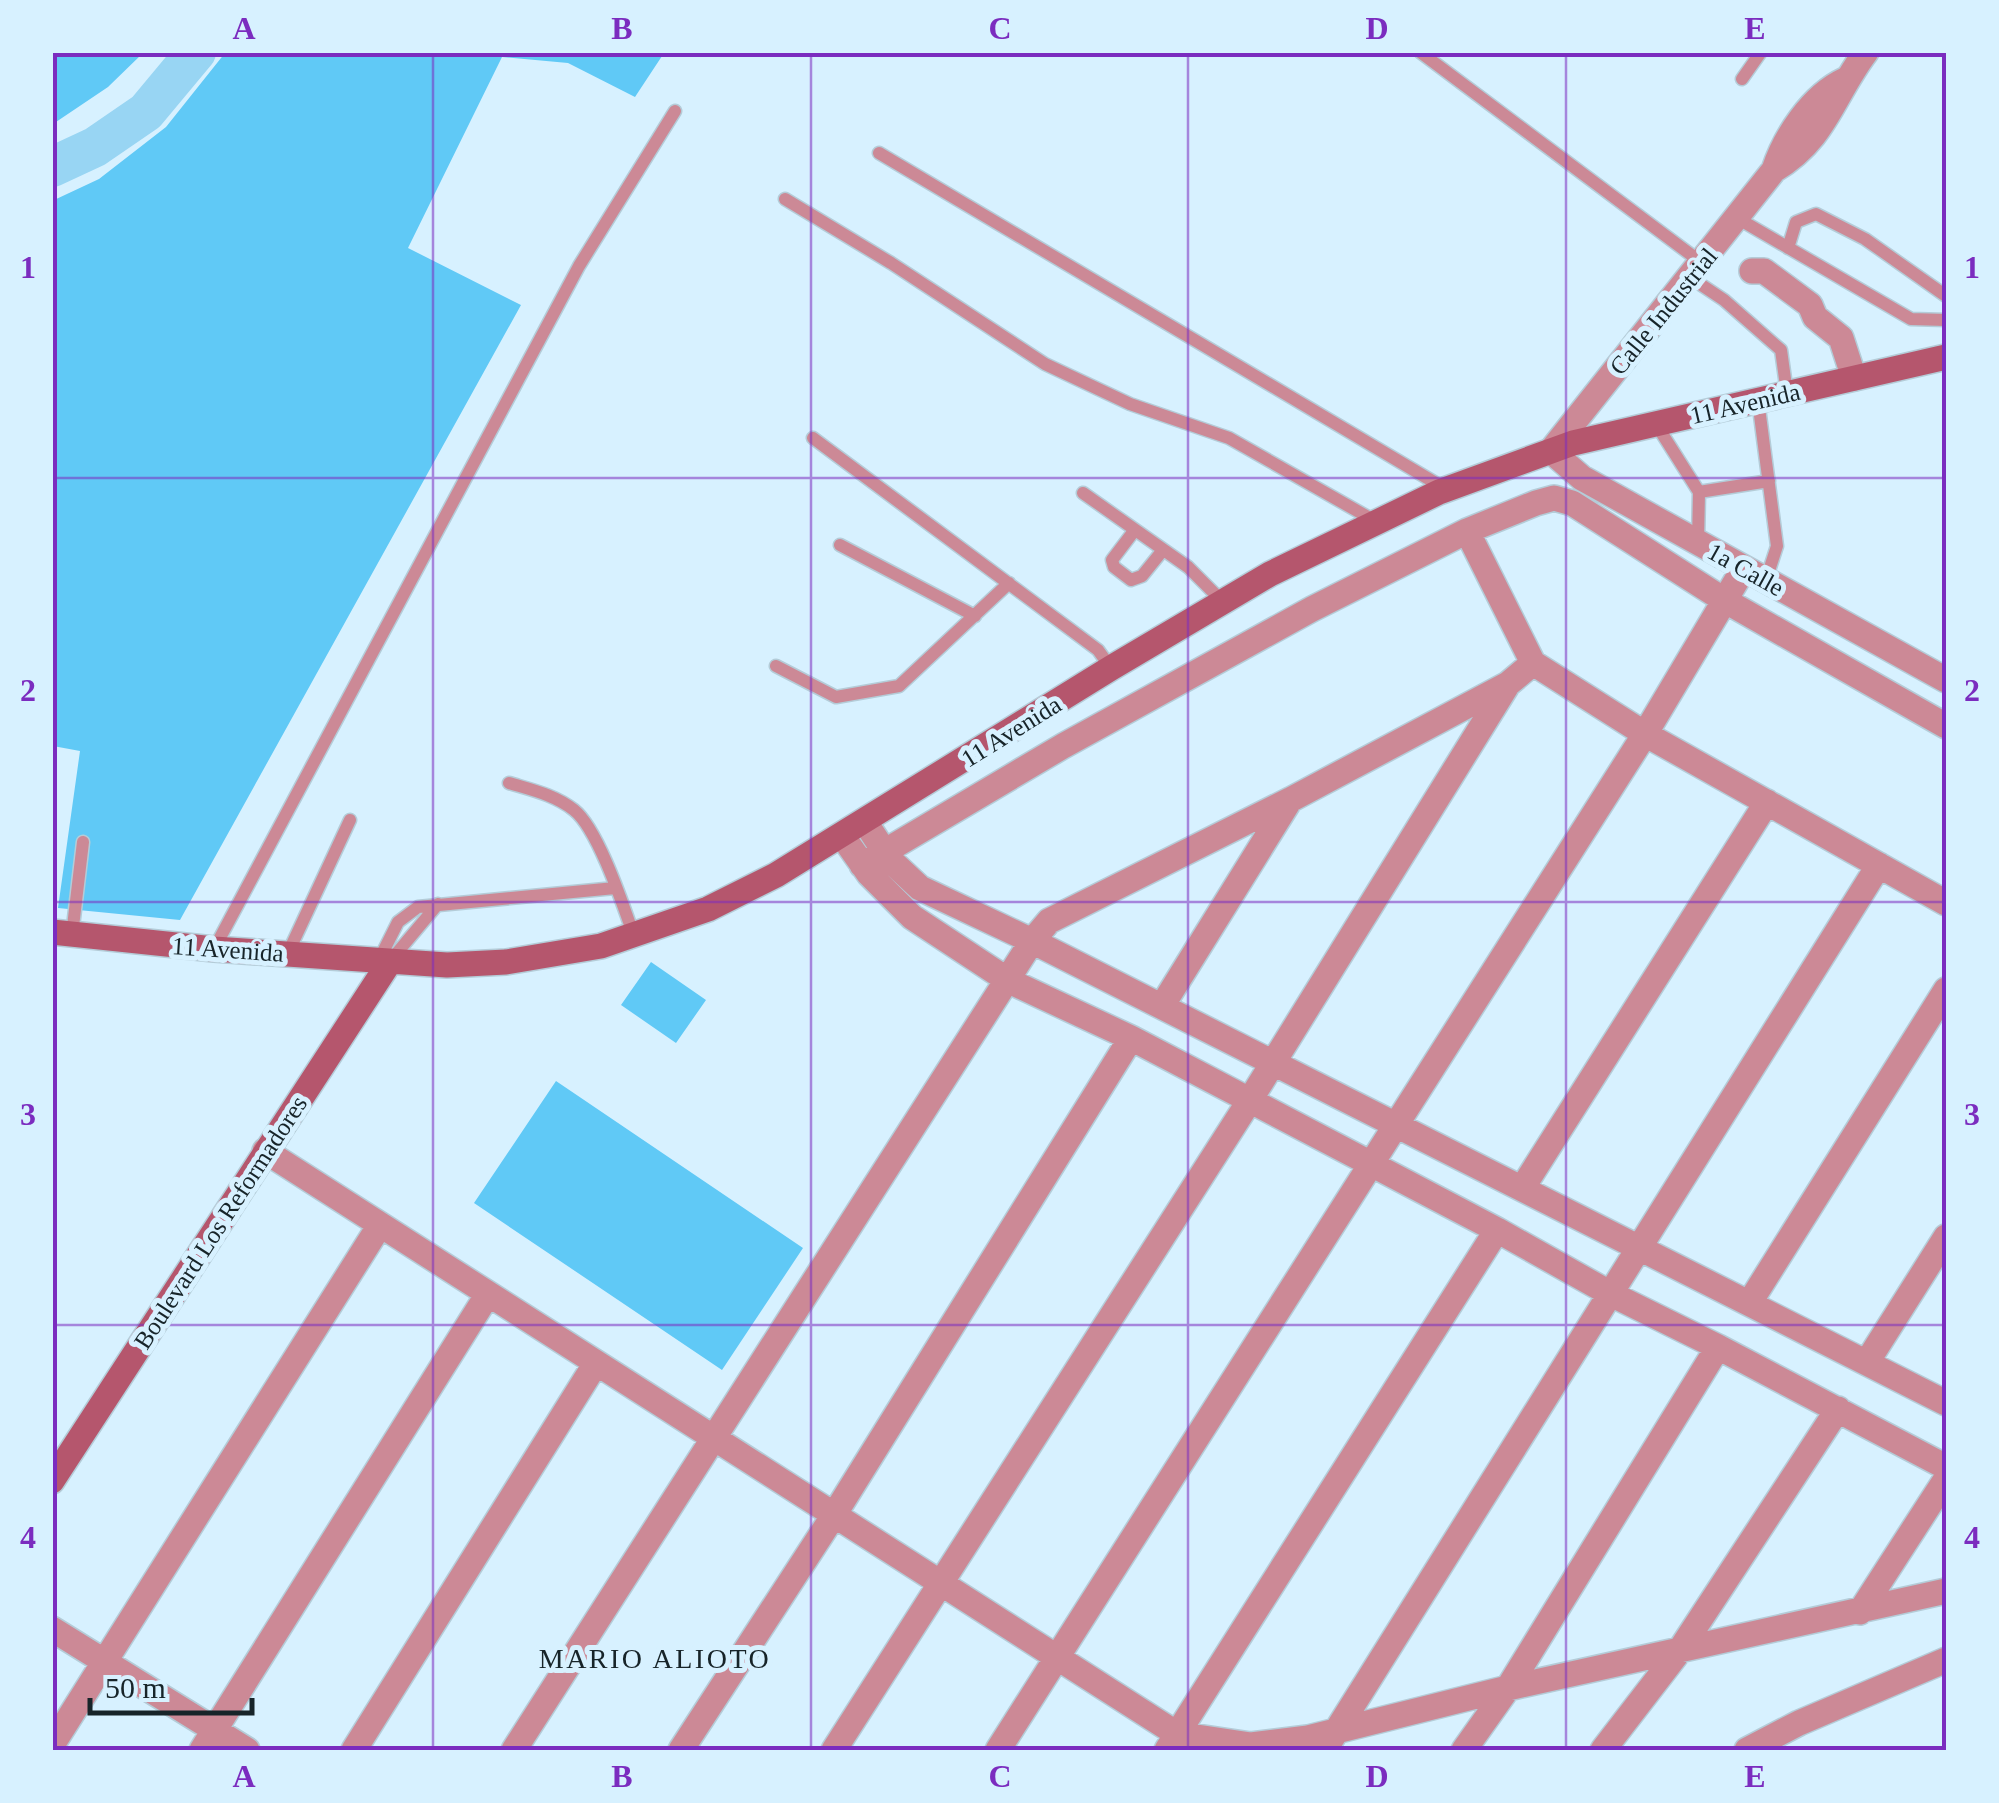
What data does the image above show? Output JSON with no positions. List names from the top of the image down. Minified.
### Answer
{"streets":{"main road":["11 Avenida","Boulevard Los Reformadores"],"street":["Calle Industrial","1a Calle"]},"crossings":[["Calle Industrial","11 Avenida"],["Calle Industrial","1a Calle"],["11 Avenida","1a Calle"],["11 Avenida","Boulevard Los Reformadores"]],"districts":["MARIO ALIOTO"],"scale_bar":"50 m","grid":{"columns":["A","B","C","D","E"],"rows":["1","2","3","4"]}}
